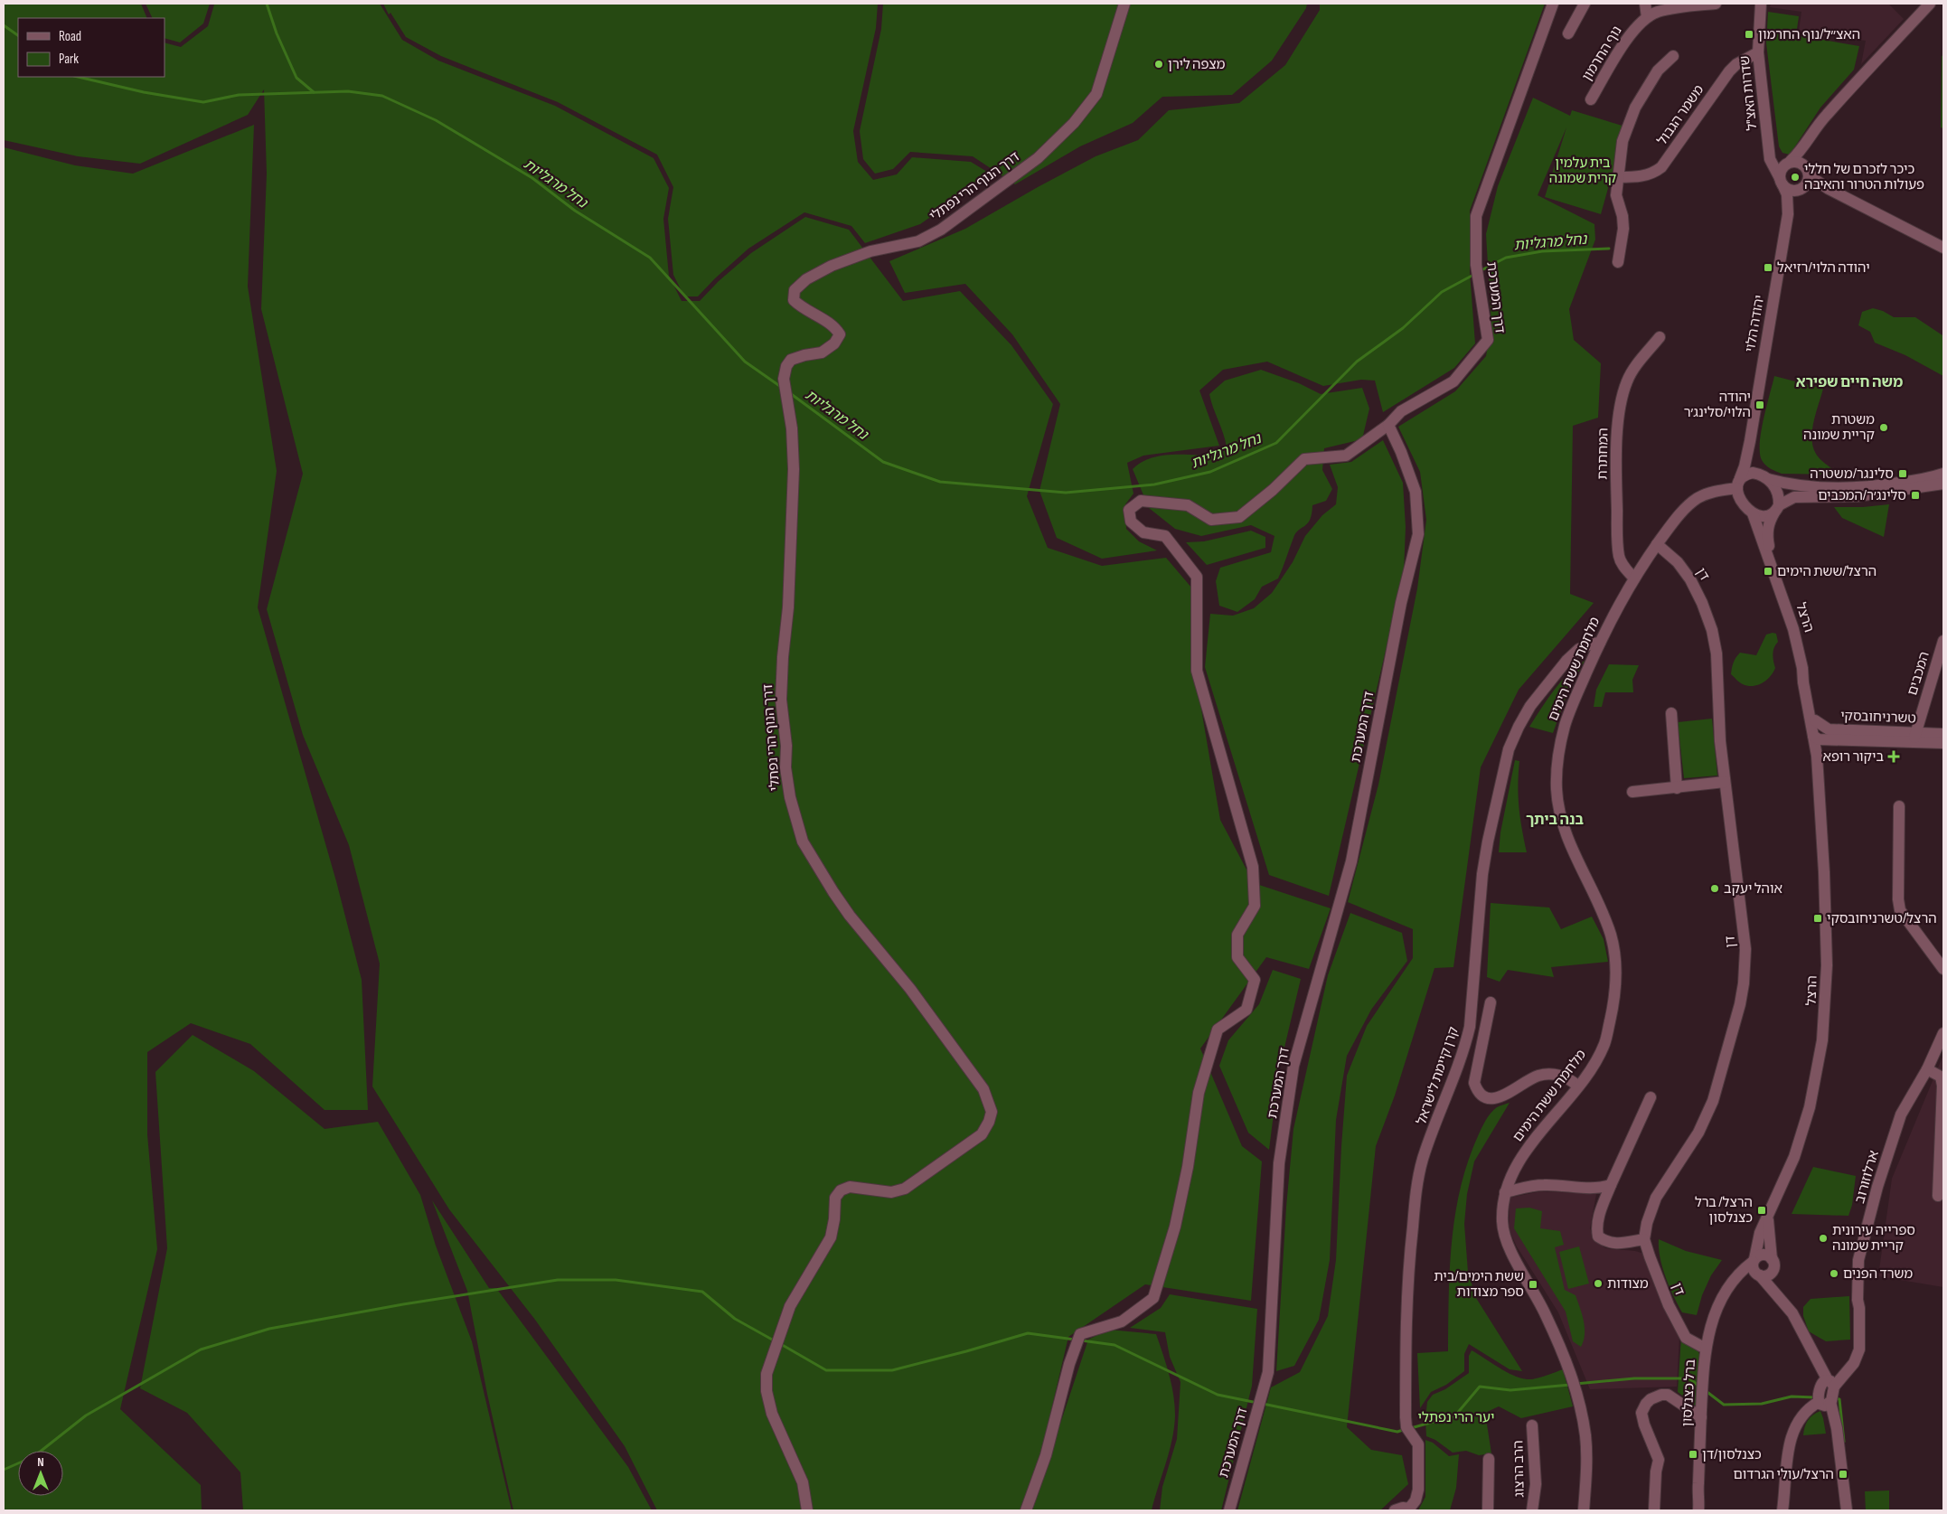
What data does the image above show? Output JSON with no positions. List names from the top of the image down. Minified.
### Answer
{"streets":{"street":["נוף החרמון","שדרות האצ\"ל","משמר הגבול","דרך הנוף הרי נפתלי","דרך המערכת","יהודה הלוי","המחתרת","דן","הרצל","מלחמת ששת הימים","המכבים","טשרניחובסקי","קרן קיימת לישראל","ארלוזורוב","ברל כצנלסון","הרב הרצוג"]},"crossings":[["שדרות האצ\"ל","משמר הגבול"],["שדרות האצ\"ל","יהודה הלוי"],["יהודה הלוי","הרצל"],["יהודה הלוי","מלחמת ששת הימים"],["המחתרת","מלחמת ששת הימים"],["דן","מלחמת ששת הימים"],["דן","ברל כצנלסון"],["הרצל","מלחמת ששת הימים"],["הרצל","טשרניחובסקי"],["הרצל","ברל כצנלסון"],["מלחמת ששת הימים","קרן קיימת לישראל"],["המכבים","טשרניחובסקי"]],"districts":["משה חיים שפירא","בנה ביתך"],"water":["נחל מרגליות"],"parks":["בית עלמין קרית שמונה","יער הרי נפתלי"],"places":{"transit":["האצ״ל/נוף החרמון","יהודה הלוי/רזיאל","יהודה הלוי/סלינג׳ר","סלינגר/משטרה","סלינג׳ר/המכבים","הרצל/ששת הימים","הרצל/טשרניחובסקי","הרצל/ ברל כצנלסון","ששת הימים/בית ספר מצודות","כצנלסון/דן","הרצל/עולי הגרדום"],"other":["מצפה לירן","כיכר לזכרם של חללי פעולות הטרור והאיבה","משטרת קריית שמונה","אוהל יעקב","ספרייה עירונית קריית שמונה","משרד הפנים","מצודות"],"health":["ביקור רופא"]},"legend":["Road","Park"],"north":"top"}
